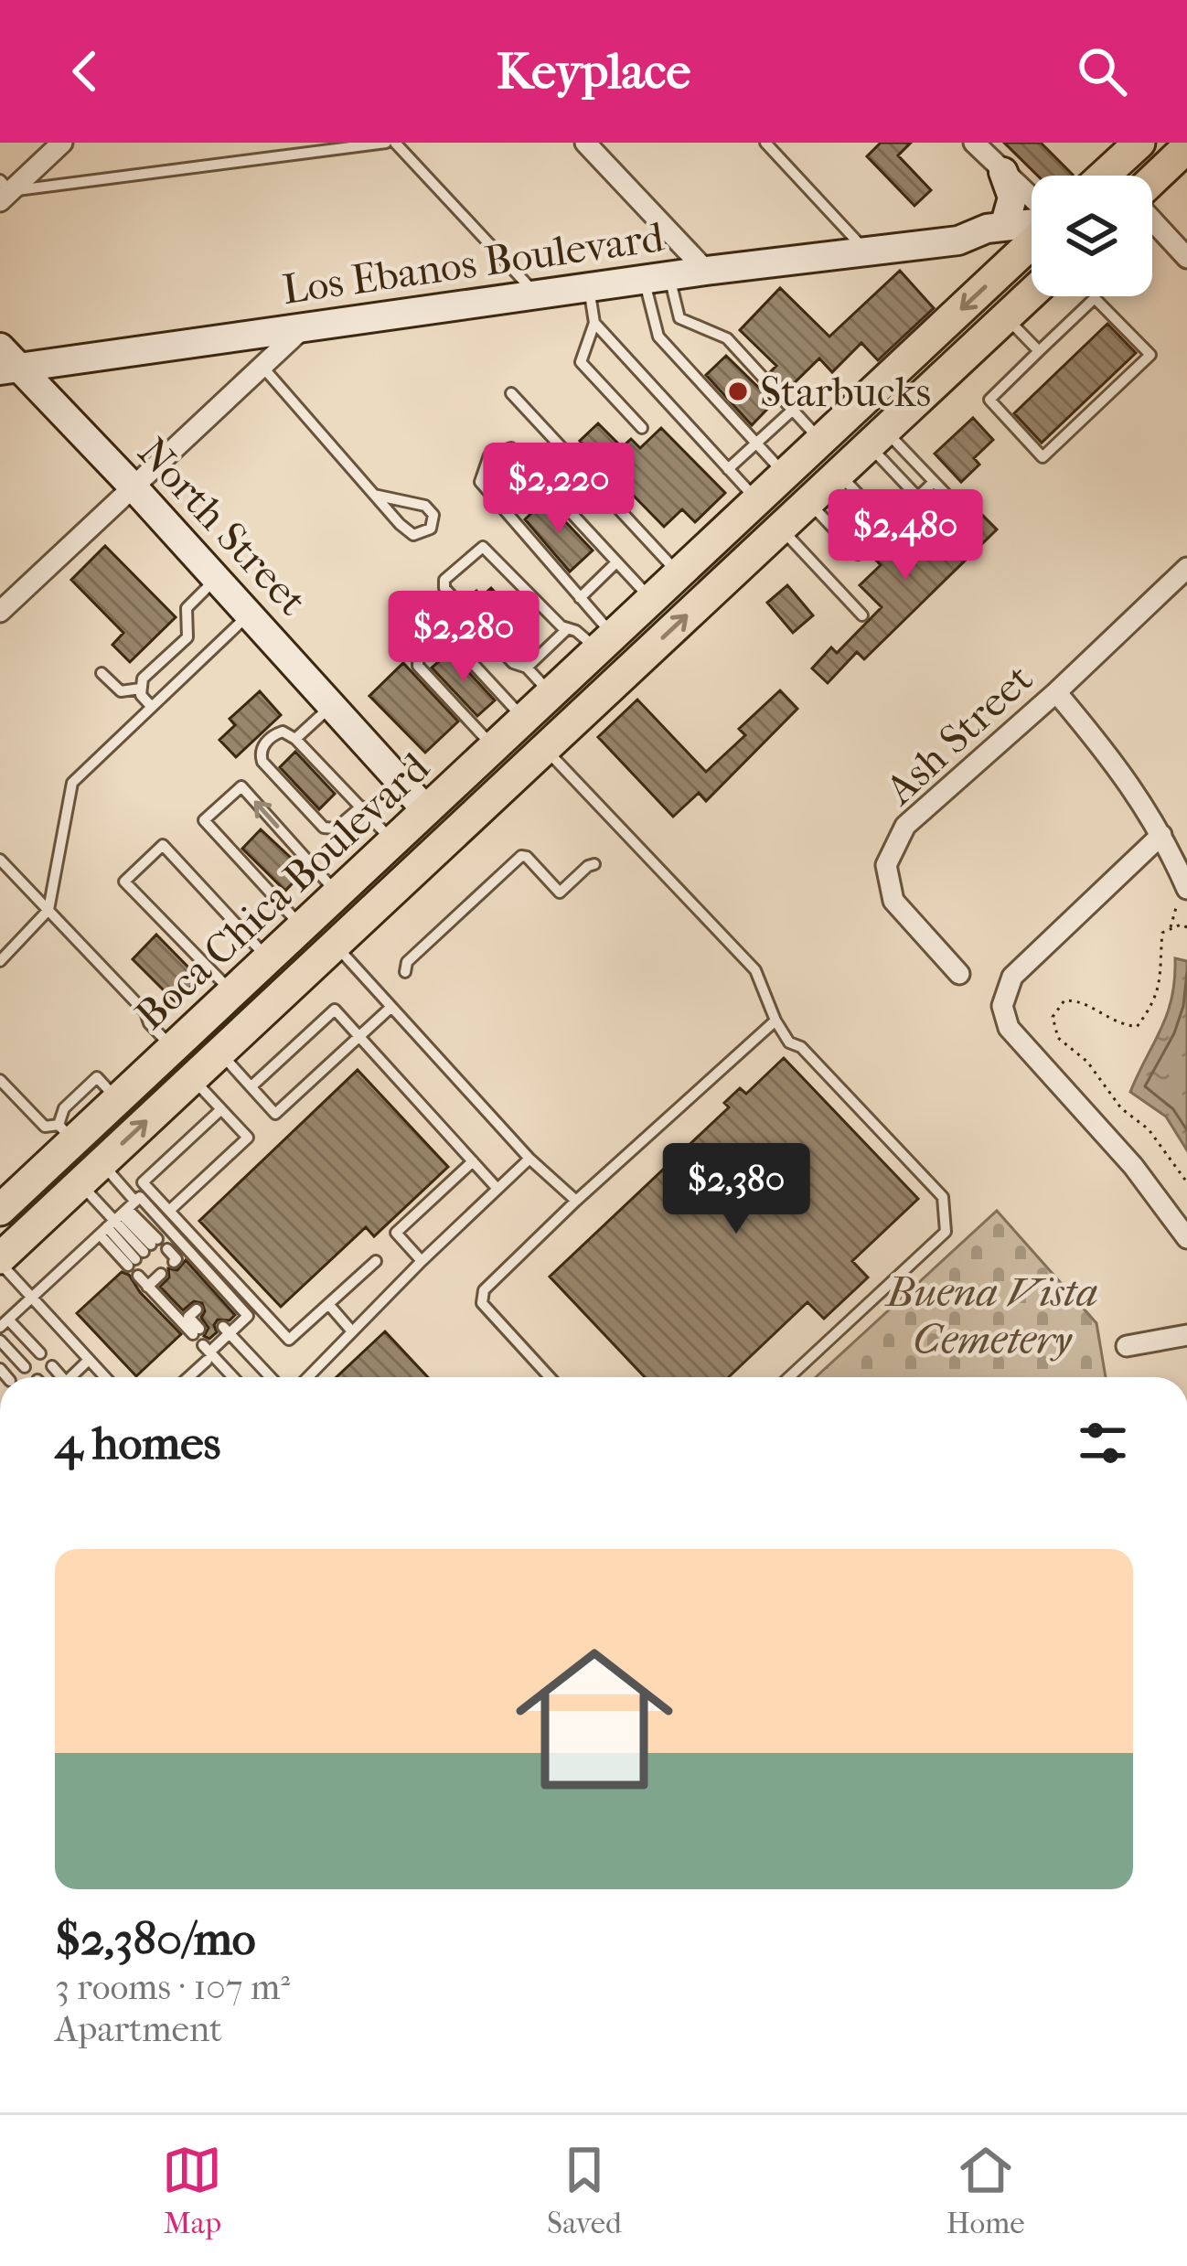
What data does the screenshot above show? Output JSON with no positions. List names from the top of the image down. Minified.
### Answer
{"streets":{"main road":["Boca Chica Boulevard"],"street":["Los Ebanos Boulevard","North Street","Ash Street"]},"crossings":[["Los Ebanos Boulevard","North Street"],["North Street","Boca Chica Boulevard"]],"parks":["Buena Vista Cemetery"],"places":["Starbucks"],"page":{"header":"Keyplace","price":["$2,220","$2,480","$2,280","$2,380"],"heading":"4 homes","list":[{"name":"$2,380/mo","note":"3 rooms · 107 m² · Apartment"}],"tabs":["Map","Saved","Home"]}}
